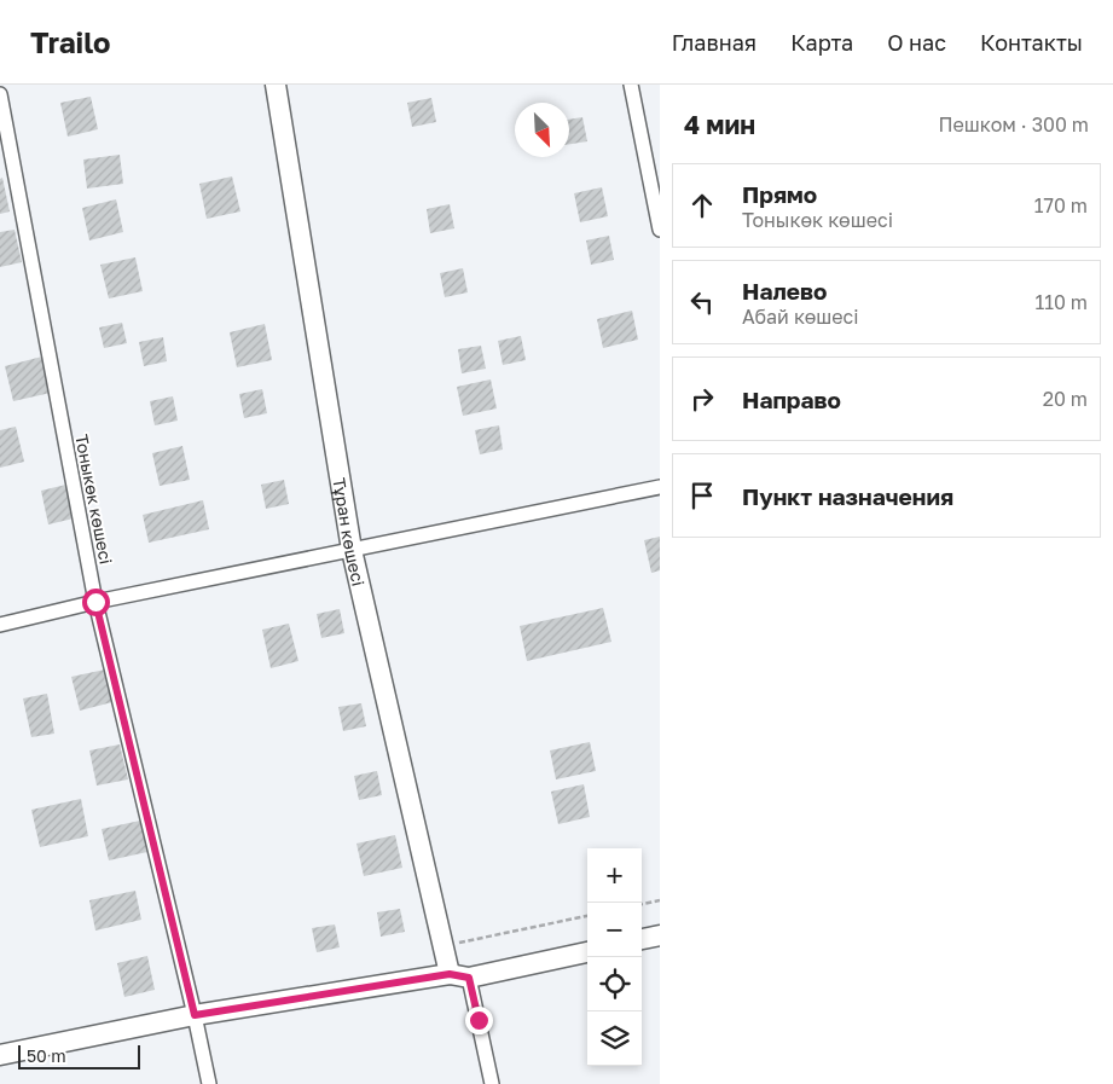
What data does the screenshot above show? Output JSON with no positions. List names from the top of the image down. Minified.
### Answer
{"streets":{"street":["Тоныкөк көшесі","Тұран көшесі"]},"scale_bar":"50 m","north":"bottom right","page":{"header":"Trailo","nav":["Главная","Карта","О нас","Контакты"],"heading":["4 мин","Пешком · 300 m"],"list":[["Прямо","Тоныкөк көшесі","170 m"],["Налево","Абай көшесі","110 m"],["Направо","20 m"],"Пункт назначения"],"map_buttons":["+","−"],"scale":"50 m"}}
